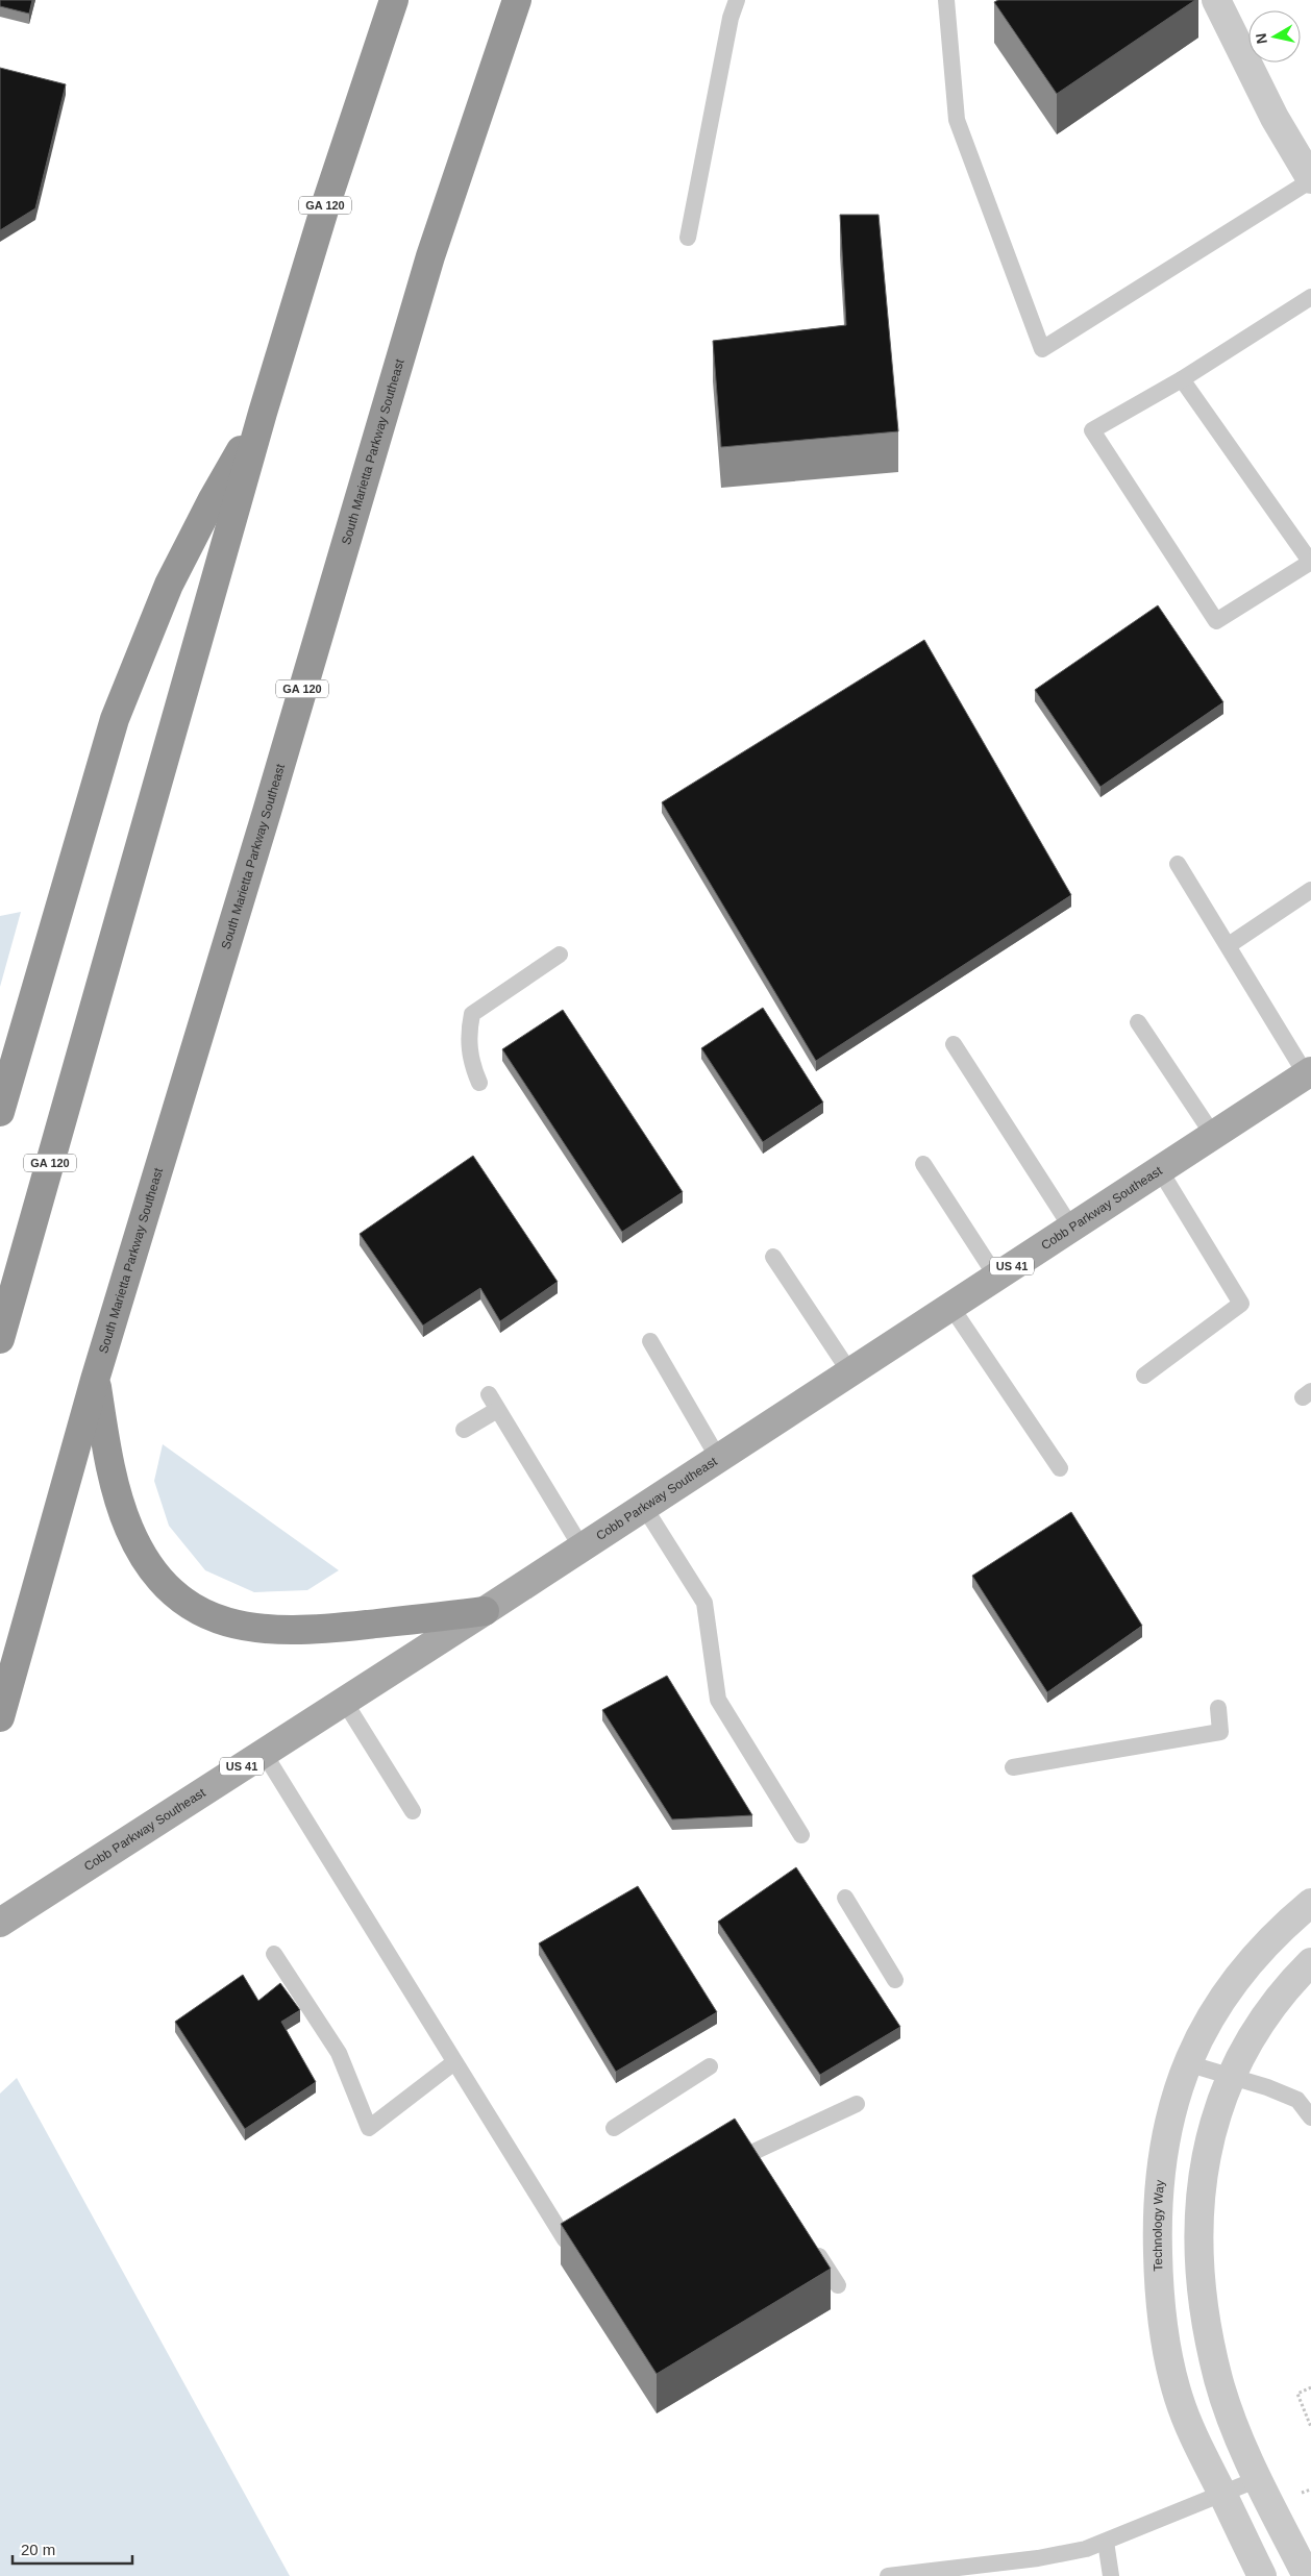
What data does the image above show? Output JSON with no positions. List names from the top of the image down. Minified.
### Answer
{"streets":{"highway":["GA 120","South Marietta Parkway Southeast"],"main road":["Cobb Parkway Southeast","US 41"],"street":["Technology Way"]},"scale_bar":"20 m","north":"left"}
